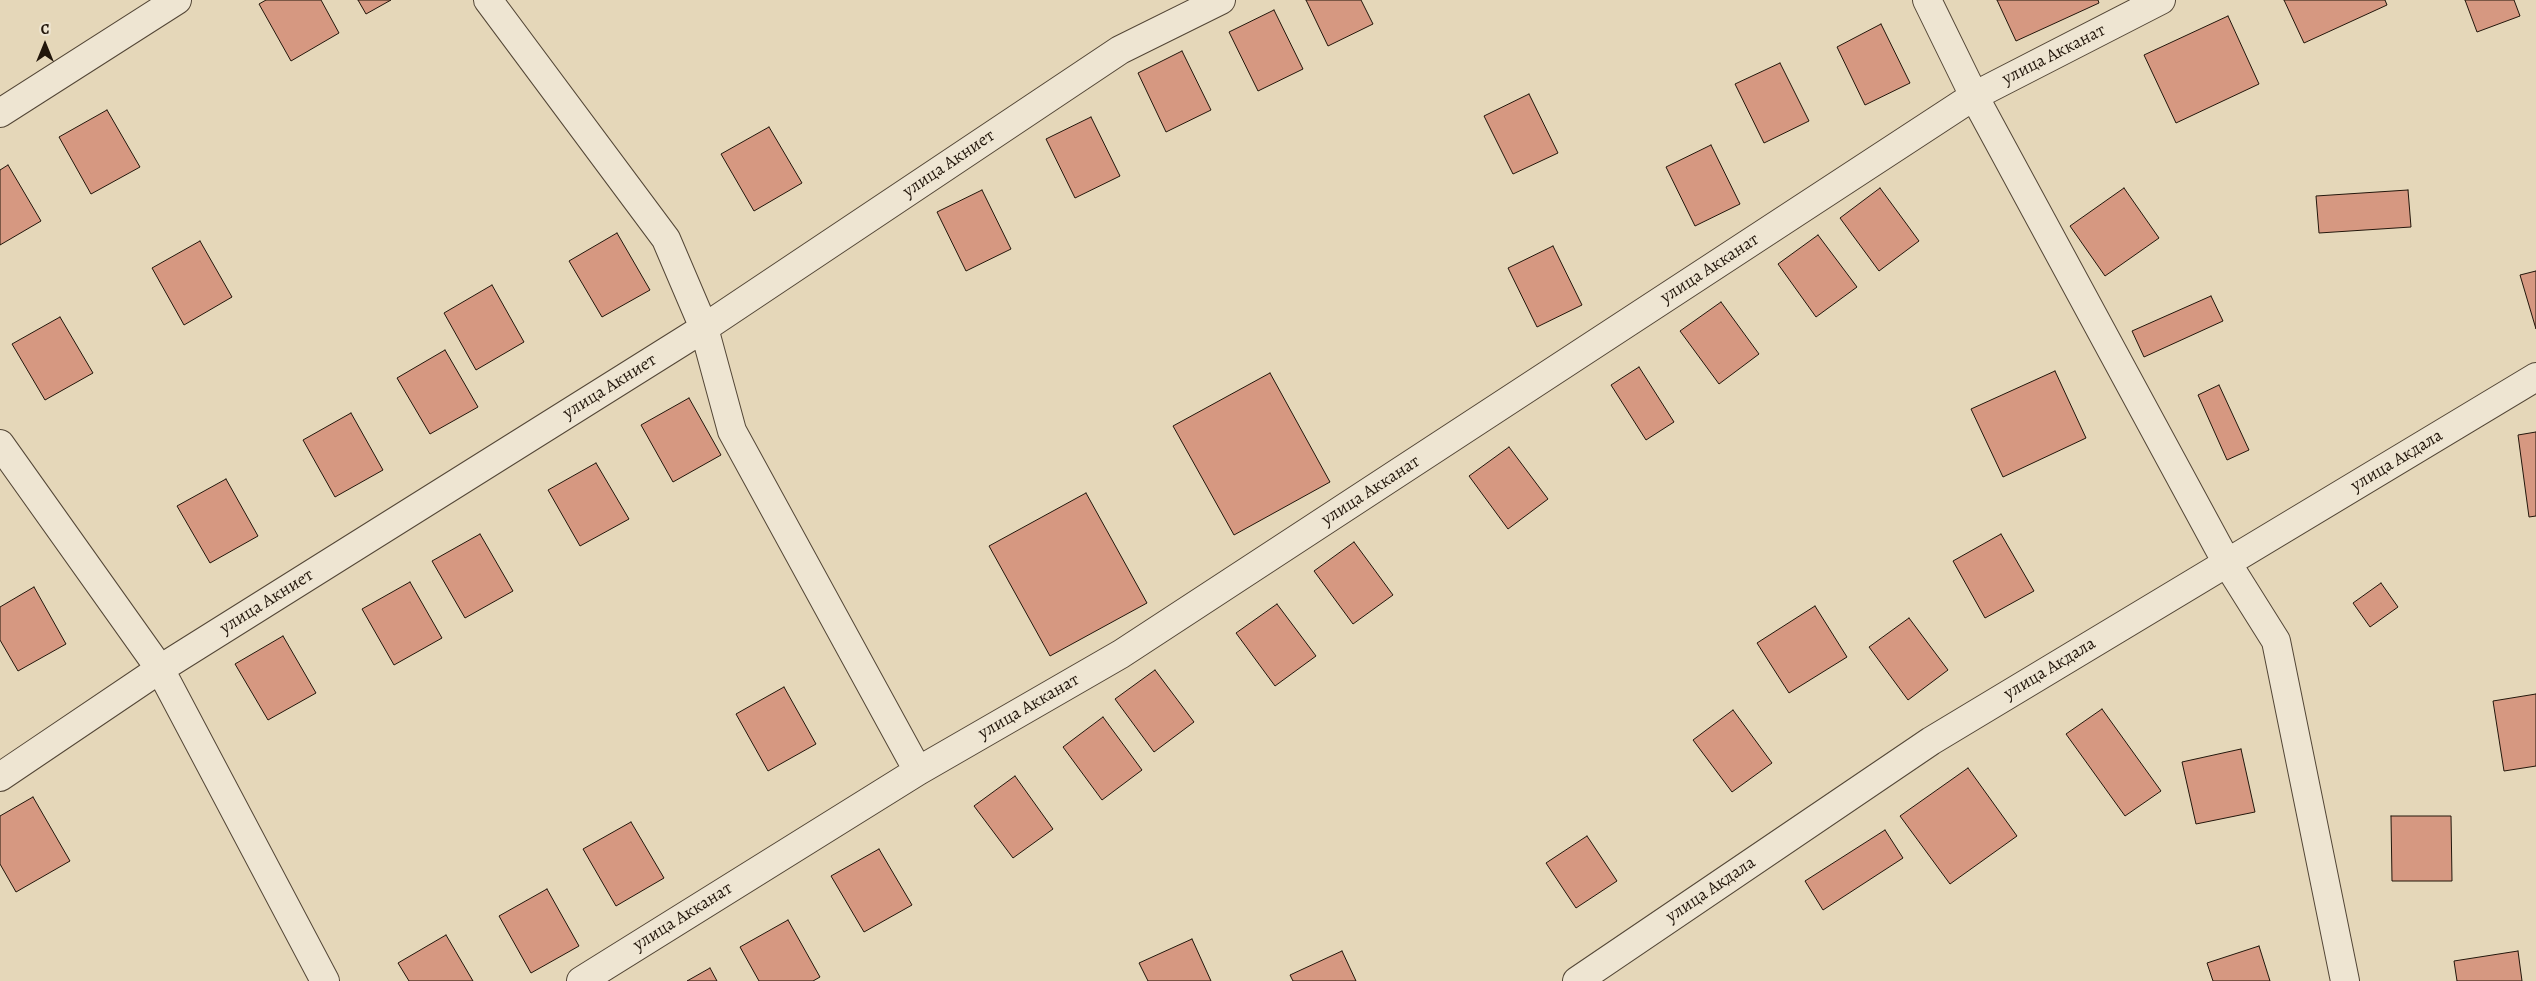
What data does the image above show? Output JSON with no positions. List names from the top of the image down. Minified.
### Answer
{"streets":{"street":["улица Акканат","улица Акниет","улица Акдала"]},"north":"top"}
